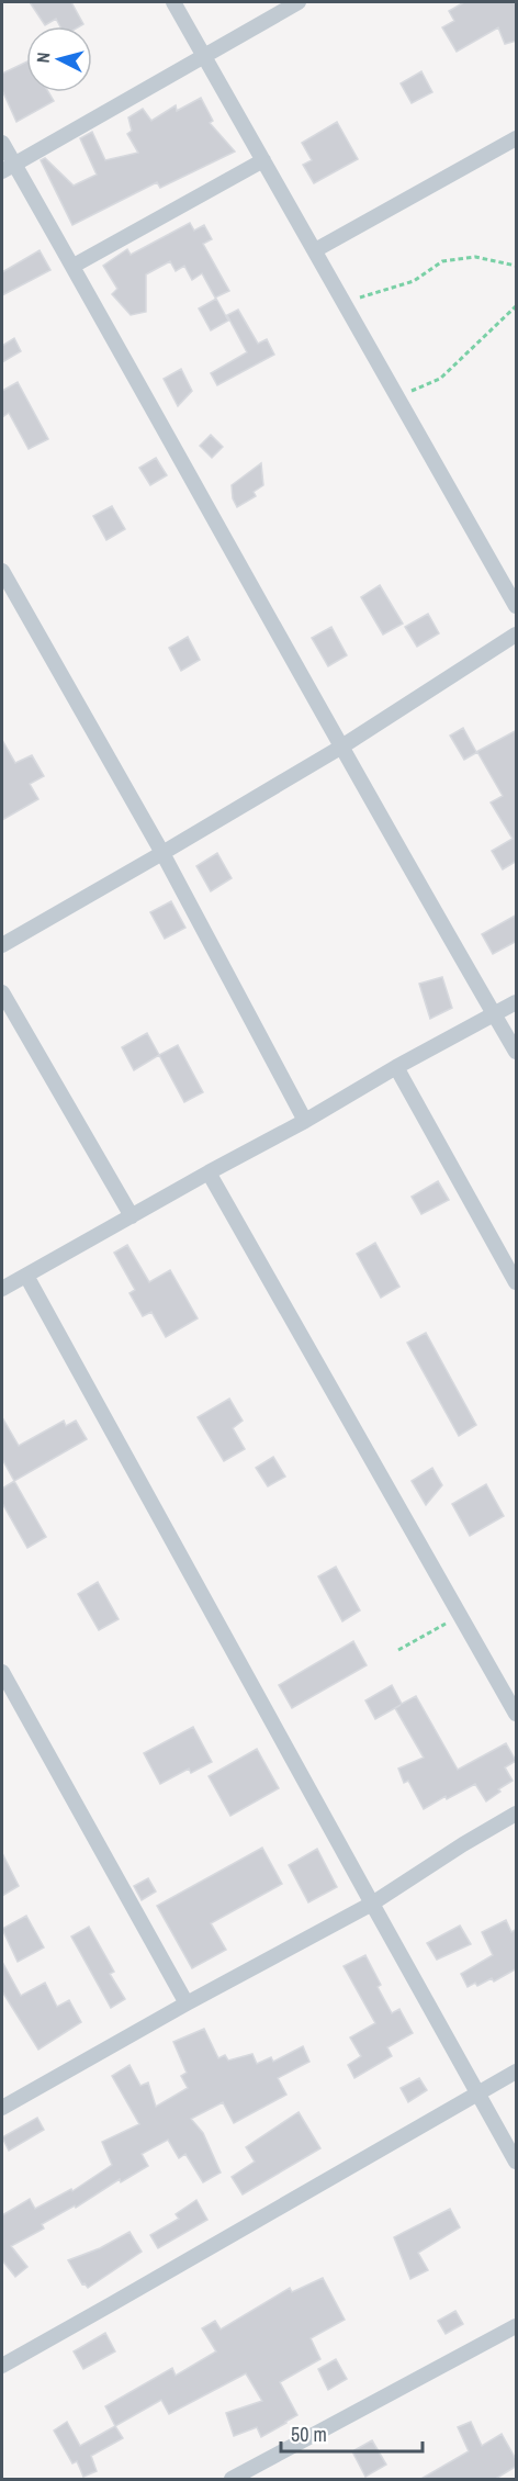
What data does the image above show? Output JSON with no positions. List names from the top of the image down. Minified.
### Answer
{"scale_bar":"50 m","north":"left"}
